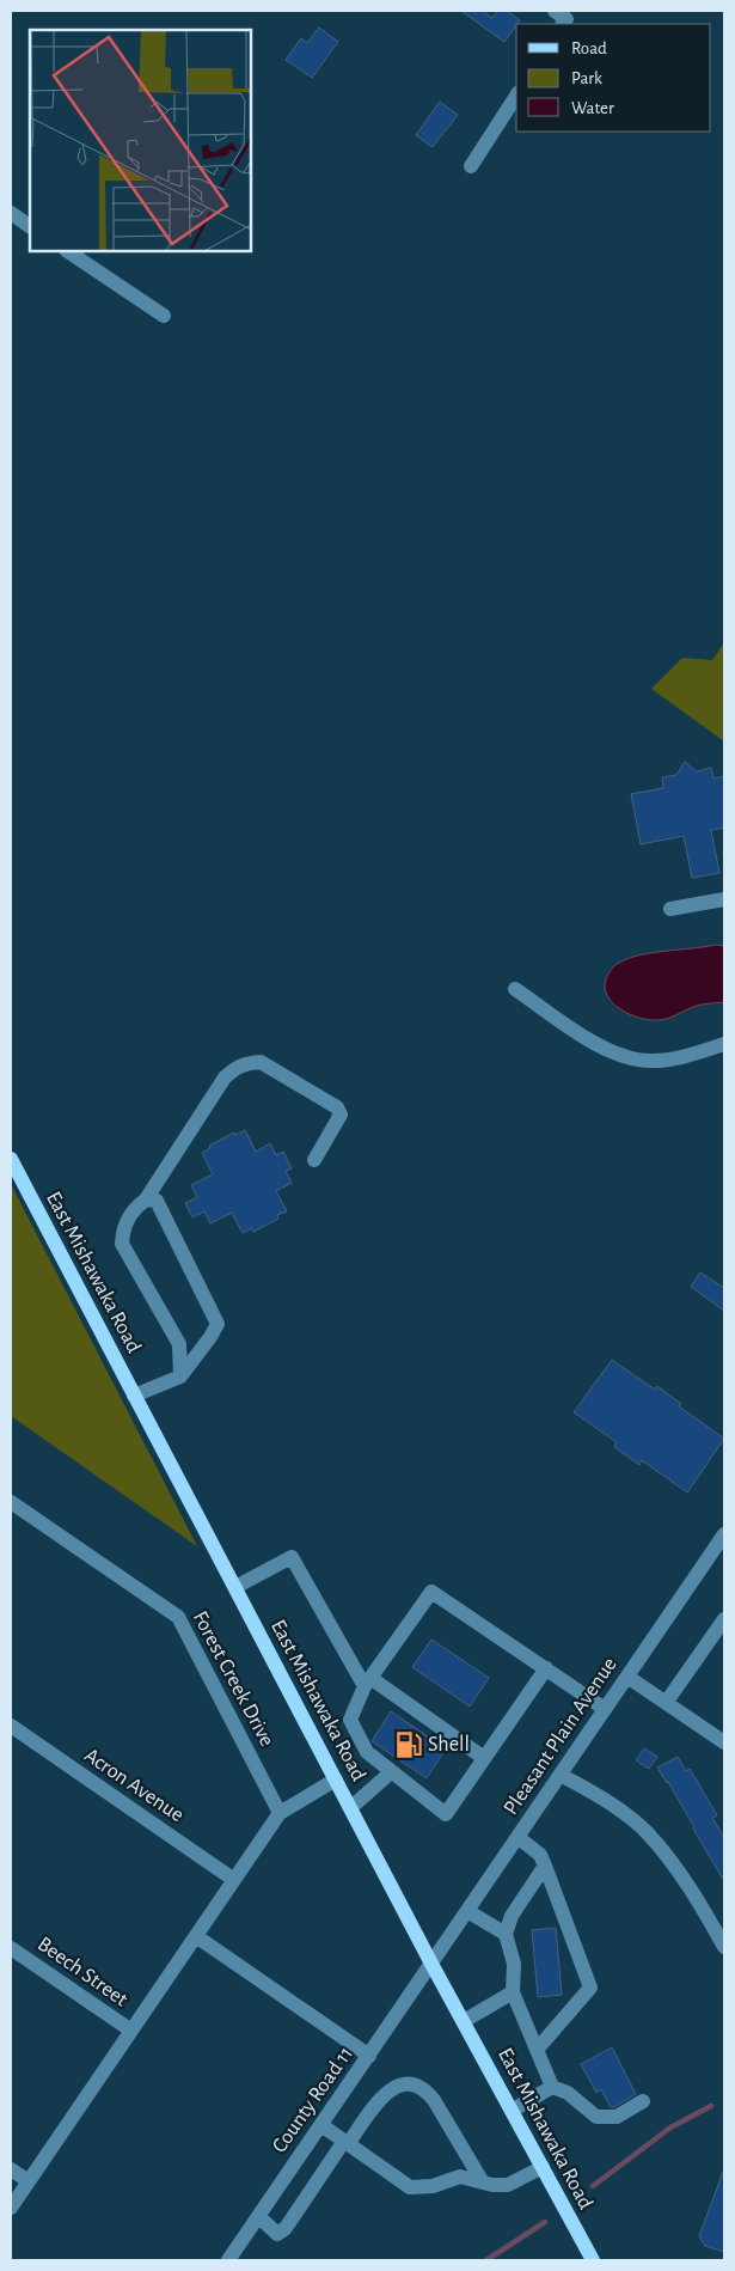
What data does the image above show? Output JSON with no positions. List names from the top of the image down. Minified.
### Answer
{"streets":{"main road":["East Mishawaka Road"],"street":["Forest Creek Drive","Pleasant Plain Avenue","Acron Avenue","Beech Street","County Road 11"]},"crossings":[["East Mishawaka Road","Pleasant Plain Avenue"],["East Mishawaka Road","County Road 11"],["Pleasant Plain Avenue","County Road 11"]],"places":{"fuel station":["Shell"]},"legend":["Road","Park","Water"]}
